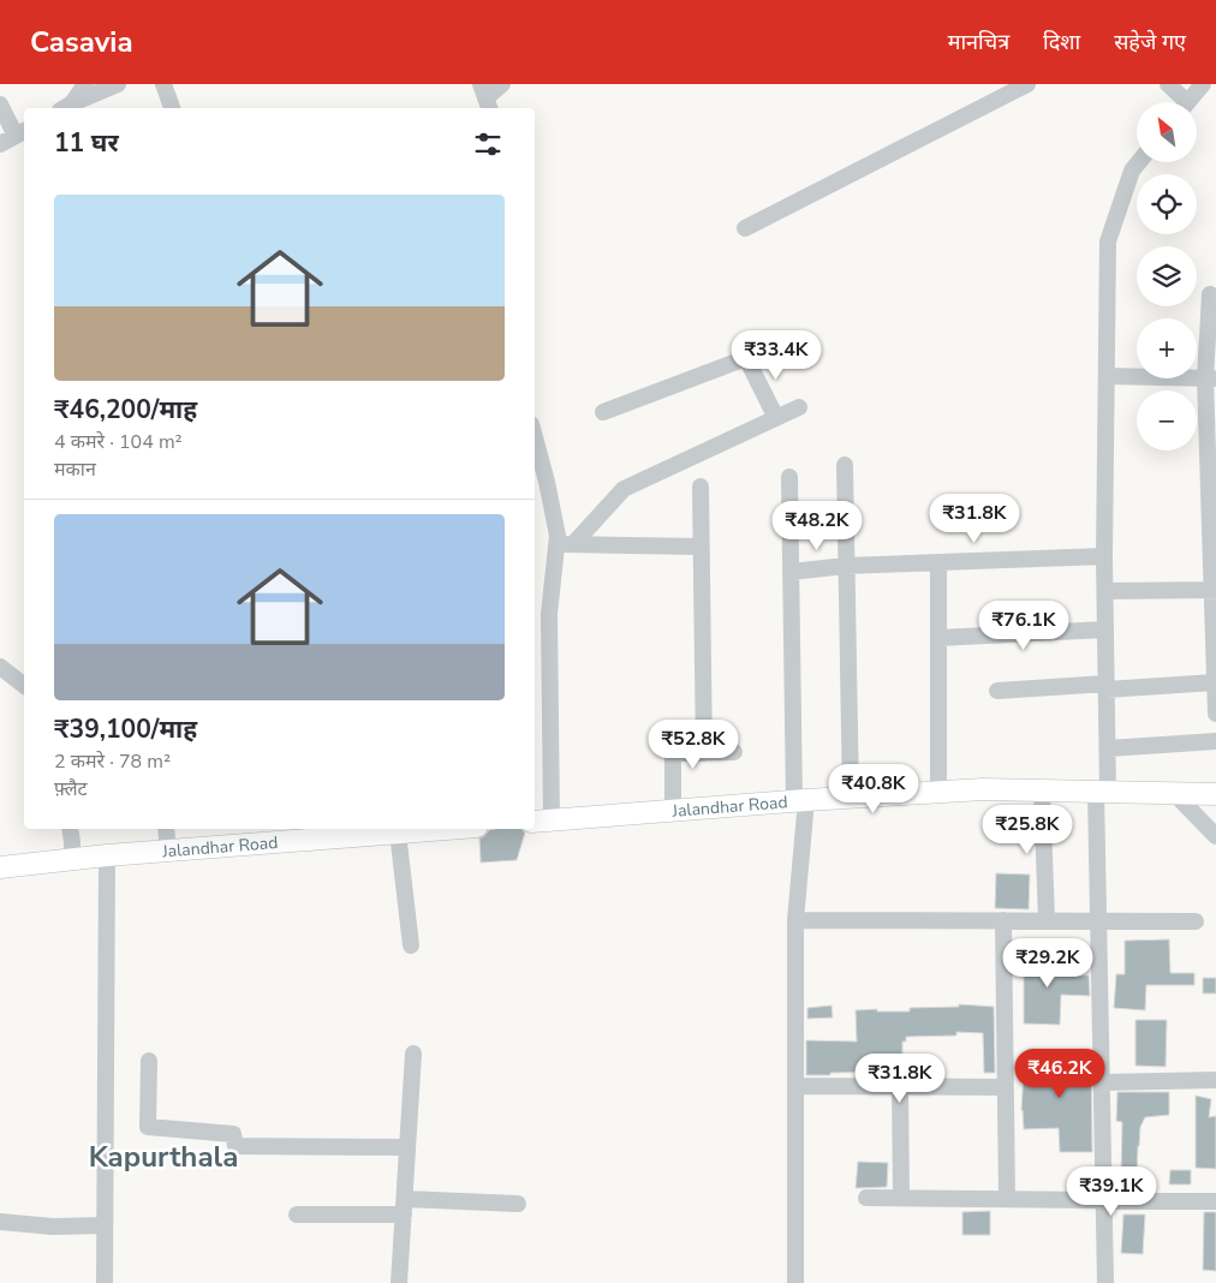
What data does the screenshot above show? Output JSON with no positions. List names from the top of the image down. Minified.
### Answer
{"streets":{"main road":["Jalandhar Road"]},"districts":["Kapurthala"],"north":"top left","page":{"header":"Casavia","nav":["मानचित्र","दिशा","सहेजे गए"],"map_buttons":["+","−"],"heading":"11 घर","list":[{"name":"₹46,200/माह","note":"4 कमरे · 104 m² · मकान"},{"name":"₹39,100/माह","note":"2 कमरे · 78 m² · फ़्लैट"}],"price":["₹33.4K","₹31.8K","₹48.2K","₹76.1K","₹52.8K","₹40.8K","₹25.8K","₹29.2K","₹46.2K","₹31.8K","₹39.1K"]}}
